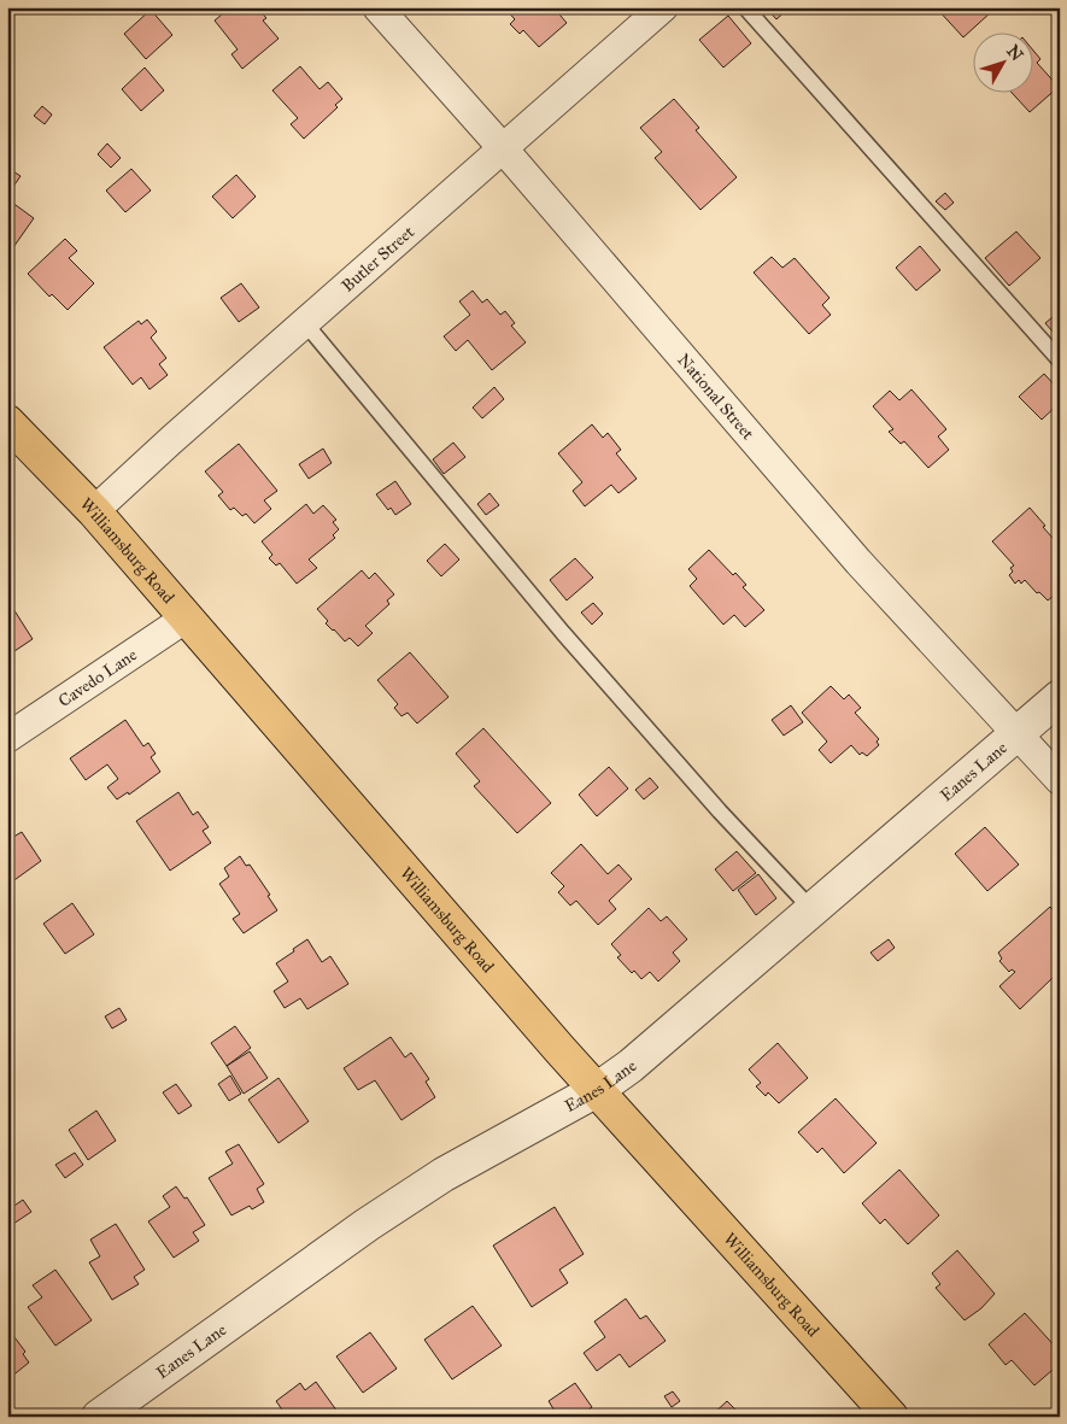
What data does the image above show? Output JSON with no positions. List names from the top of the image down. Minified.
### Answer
{"streets":{"main road":["Williamsburg Road"],"street":["Butler Street","National Street","Cavedo Lane","Eanes Lane"]},"crossings":[["Butler Street","National Street"],["Butler Street","Williamsburg Road"],["National Street","Eanes Lane"],["Williamsburg Road","Cavedo Lane"],["Williamsburg Road","Eanes Lane"]],"north":"top right"}
